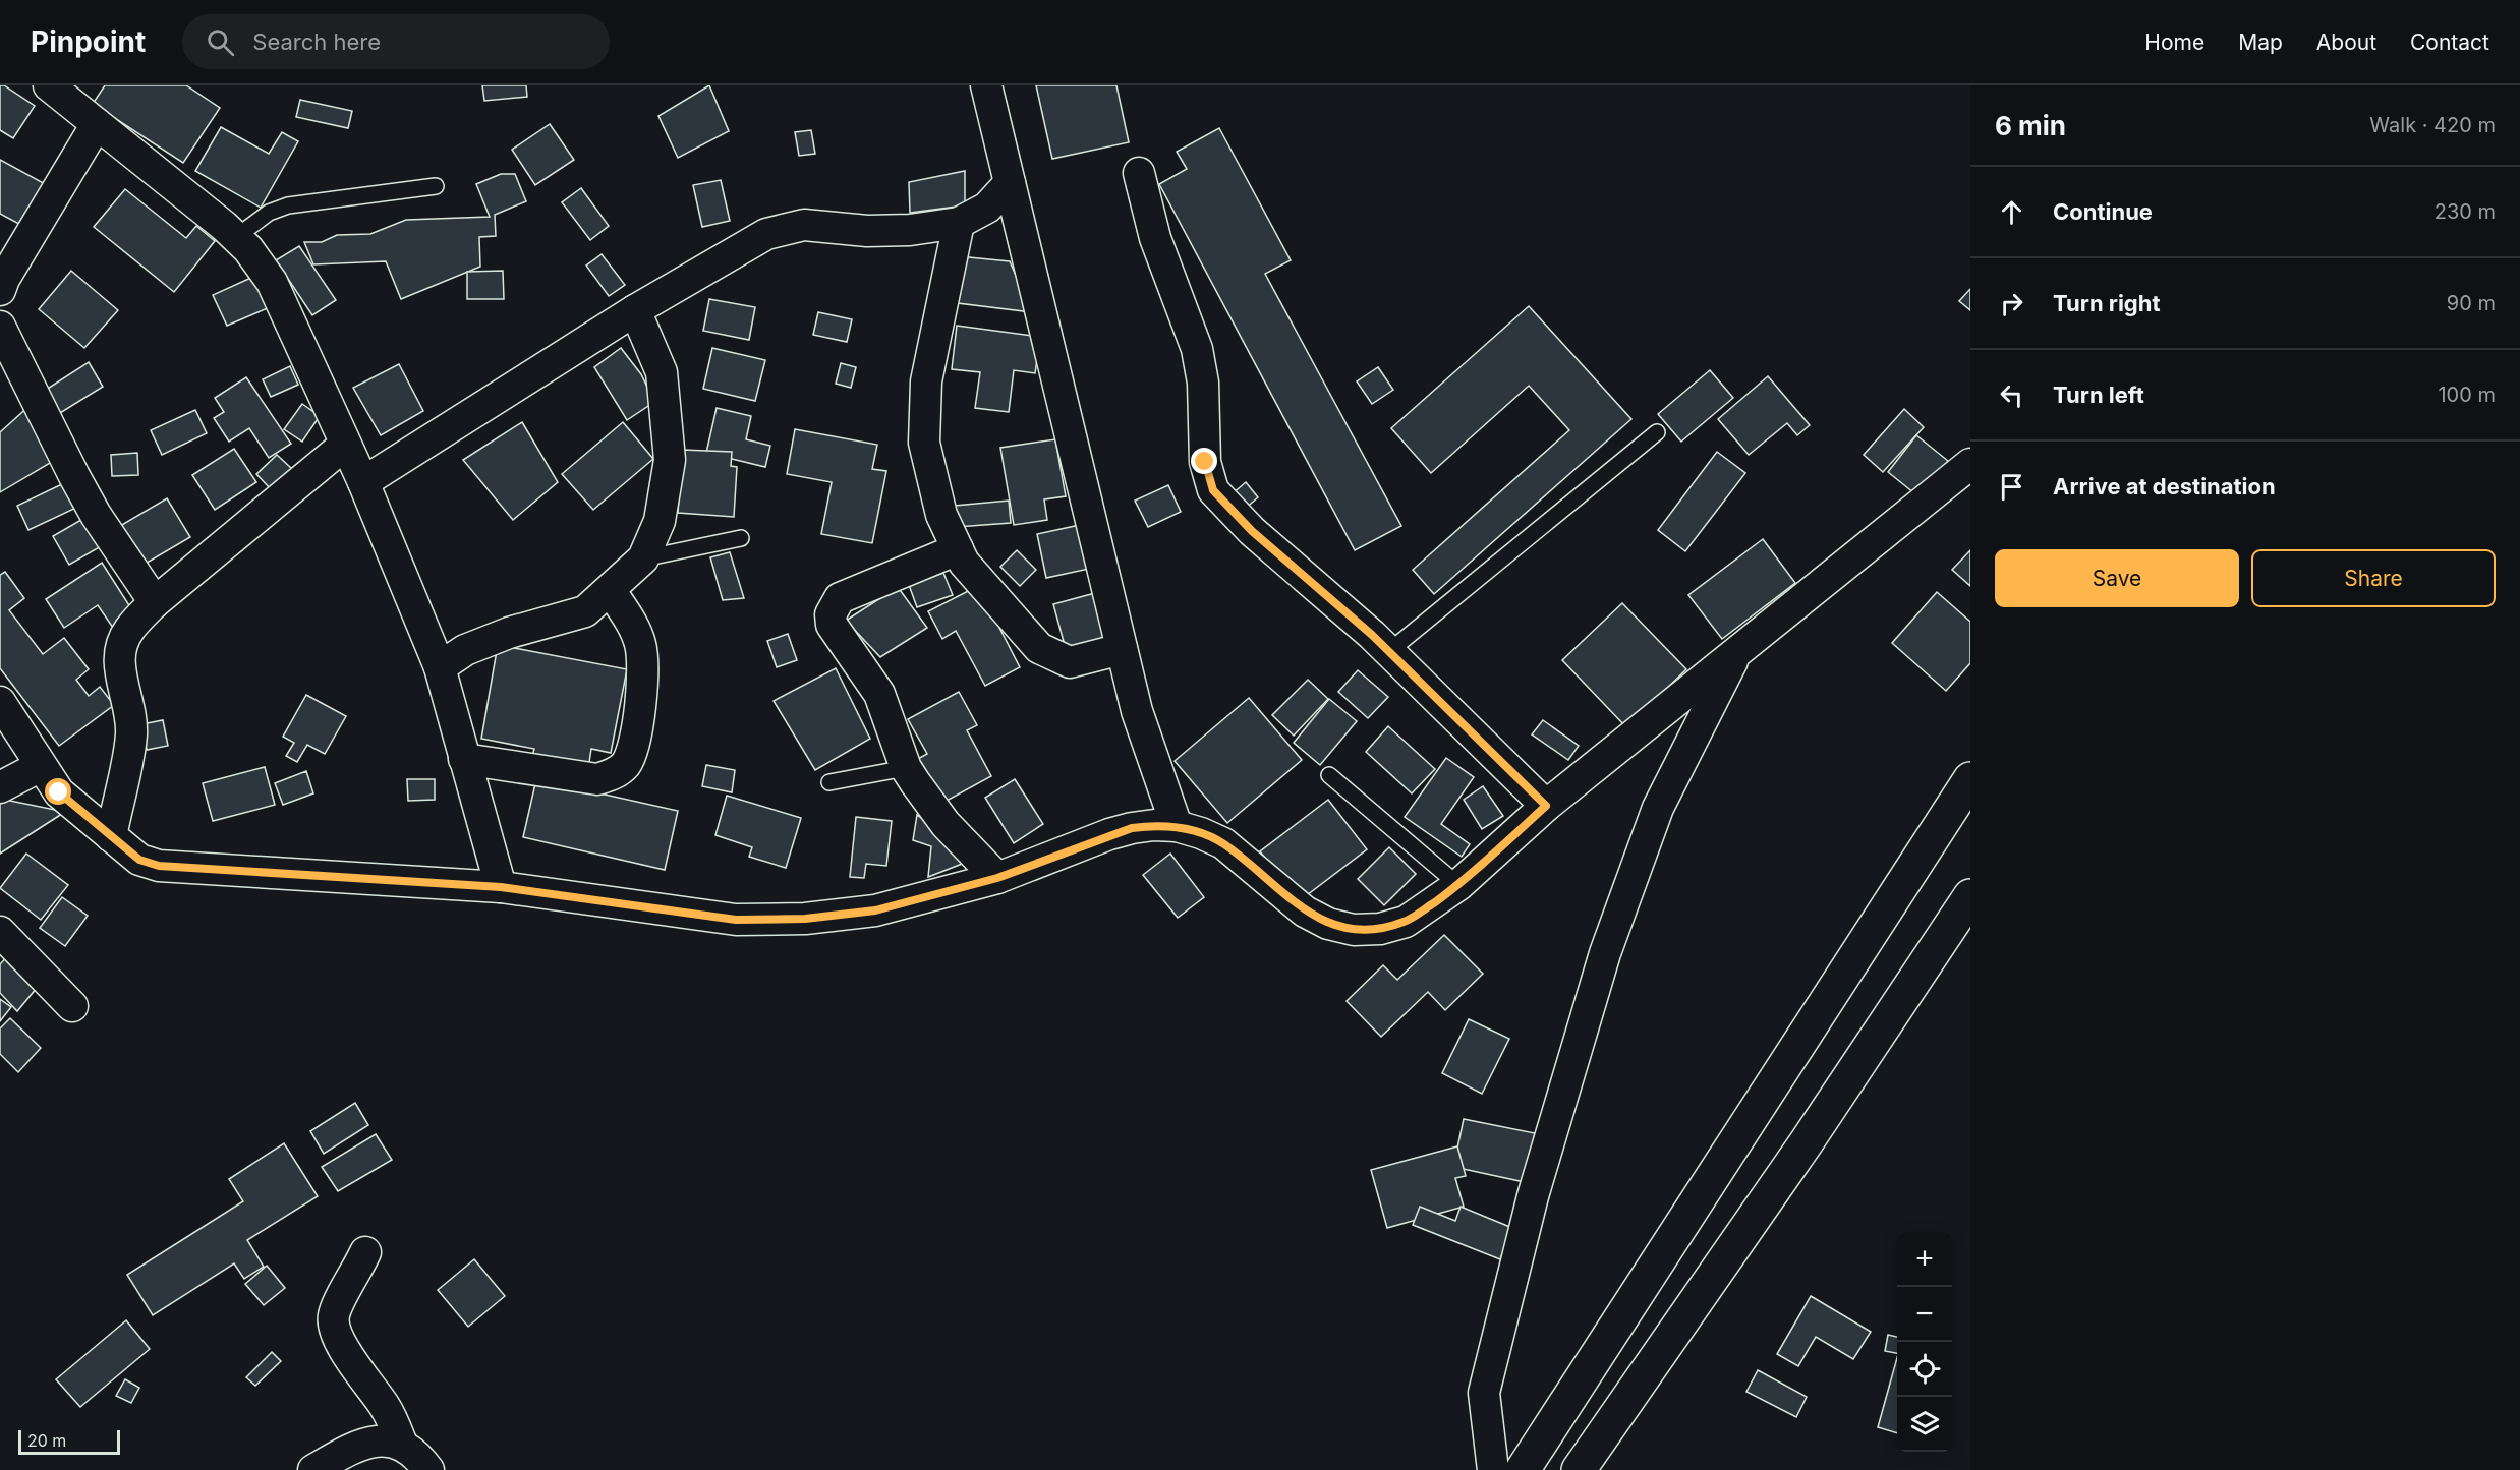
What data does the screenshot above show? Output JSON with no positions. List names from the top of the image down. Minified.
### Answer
{"scale_bar":"20 m","page":{"header":"Pinpoint","search":"Search here","nav":["Home","Map","About","Contact"],"heading":["6 min","Walk · 420 m"],"list":[["Continue","230 m"],["Turn right","90 m"],["Turn left","100 m"],"Arrive at destination"],"buttons":["Save","Share"],"map_buttons":["+","−"],"scale":"20 m"}}
